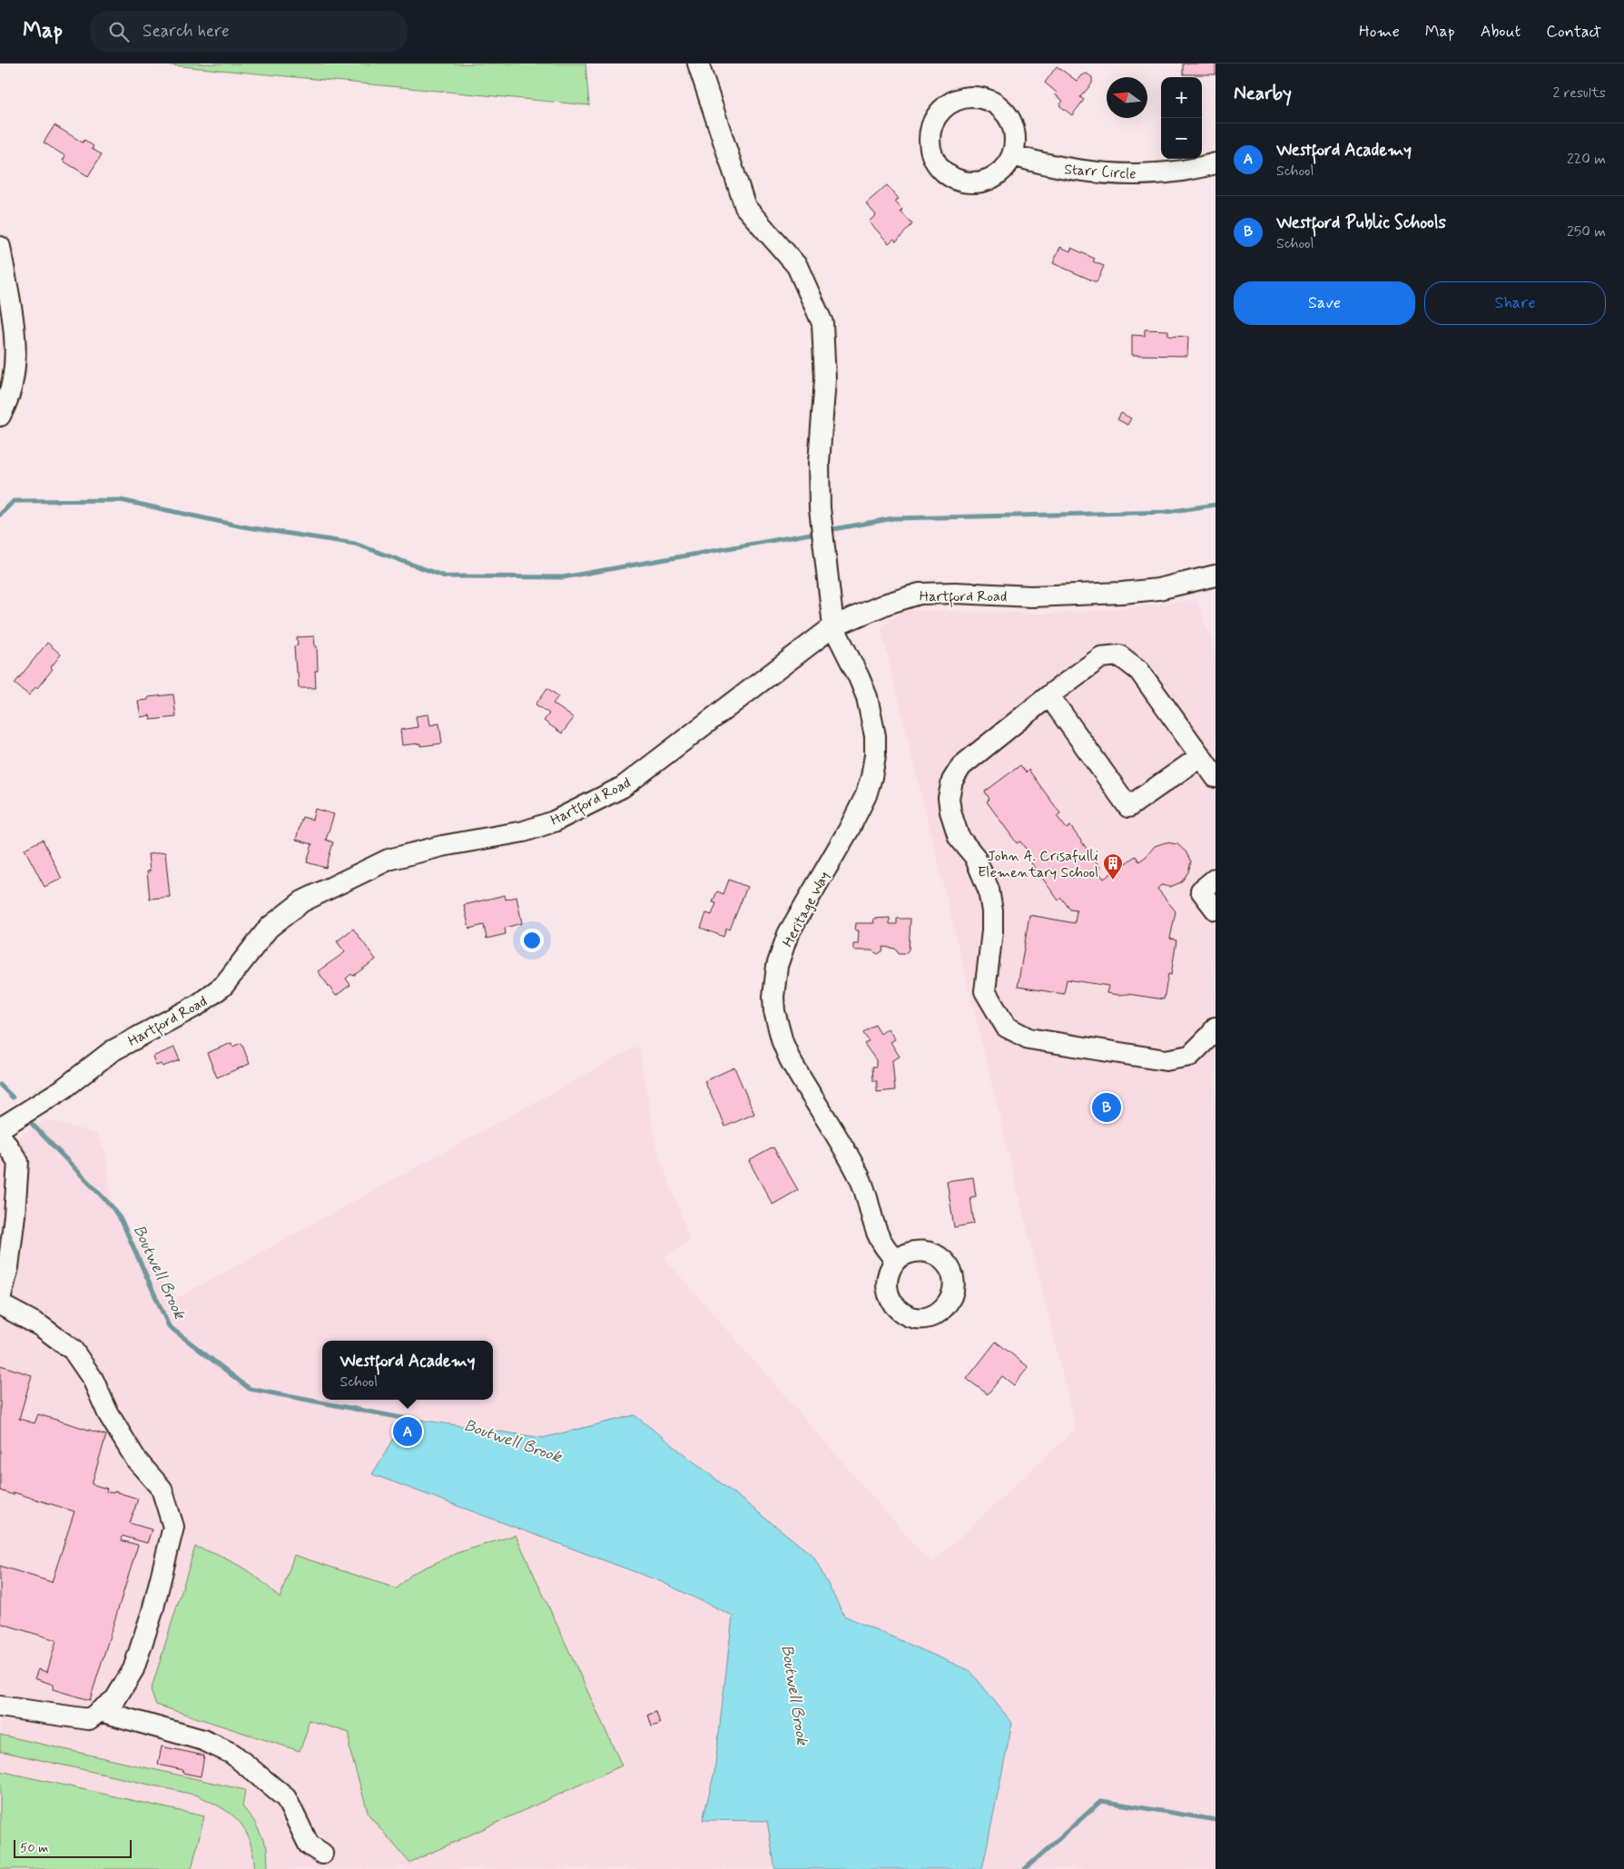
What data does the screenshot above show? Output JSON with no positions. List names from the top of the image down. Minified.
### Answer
{"streets":{"street":["Starr Circle","Hartford Road","Heritage Way"]},"crossings":[["Hartford Road","Heritage Way"]],"water":["Boutwell Brook"],"places":{"building":["John A. Crisafulli Elementary School"]},"scale_bar":"50 m","north":"left","page":{"header":"Map","search":"Search here","nav":["Home","Map","About","Contact"],"heading":["Nearby","2 results"],"map_buttons":["+","−"],"list":[{"mark":"A","name":"Westford Academy","note":"School","value":"220 m"},{"mark":"B","name":"Westford Public Schools","note":"School","value":"250 m"}],"buttons":["Save","Share"],"pins":["B","A"],"popup":["Westford Academy","School"],"scale":"50 m"}}
